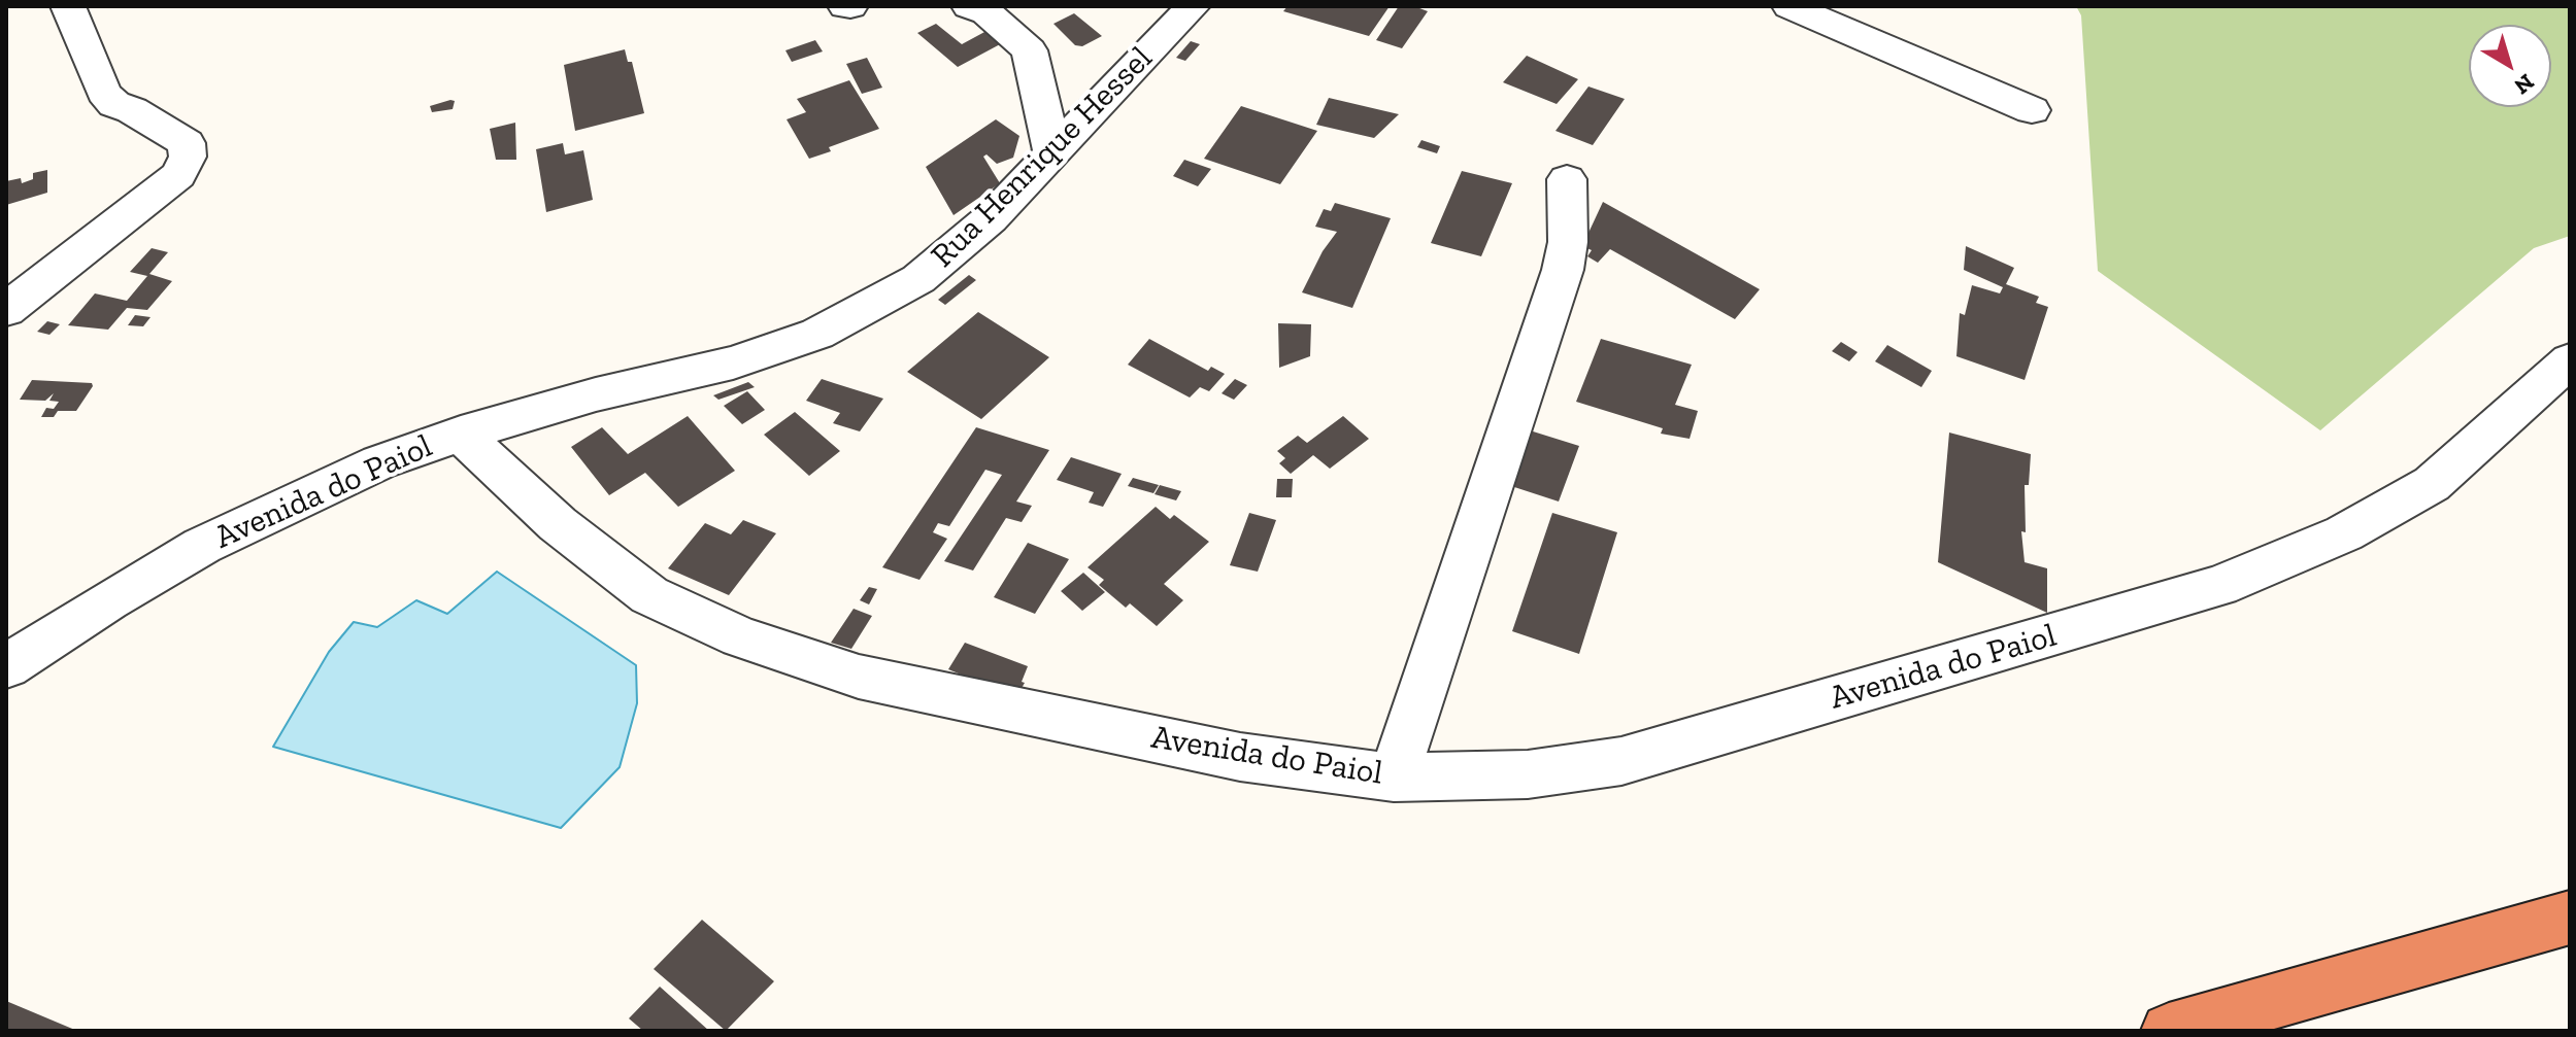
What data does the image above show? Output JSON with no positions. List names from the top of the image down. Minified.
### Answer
{"streets":{"street":["Rua Henrique Hessel","Avenida do Paiol"]},"crossings":[["Rua Henrique Hessel","Avenida do Paiol"]],"north":"bottom right"}
